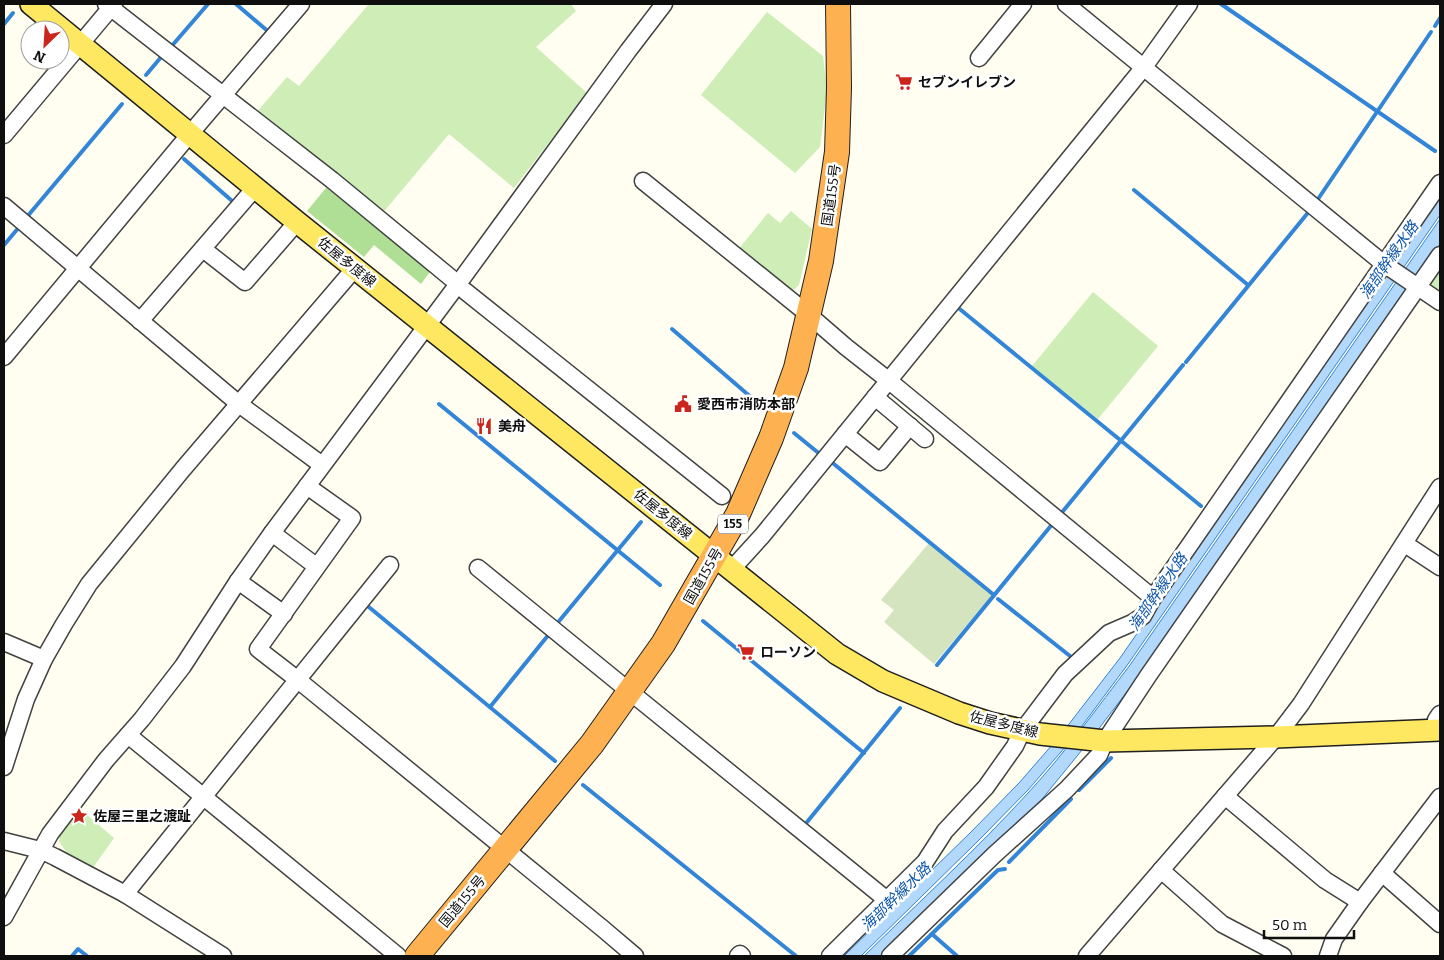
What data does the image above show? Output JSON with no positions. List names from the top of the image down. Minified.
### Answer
{"streets":{"highway":["国道155号","155"],"main road":["佐屋多度線"]},"crossings":[["国道155号","佐屋多度線"]],"water":["海部幹線水路"],"places":{"supermarket":["セブンイレブン","ローソン"],"public building":["愛西市消防本部"],"restaurant":["美舟"],"place":["佐屋三里之渡趾"]},"scale_bar":"50 m","north":"bottom left"}
